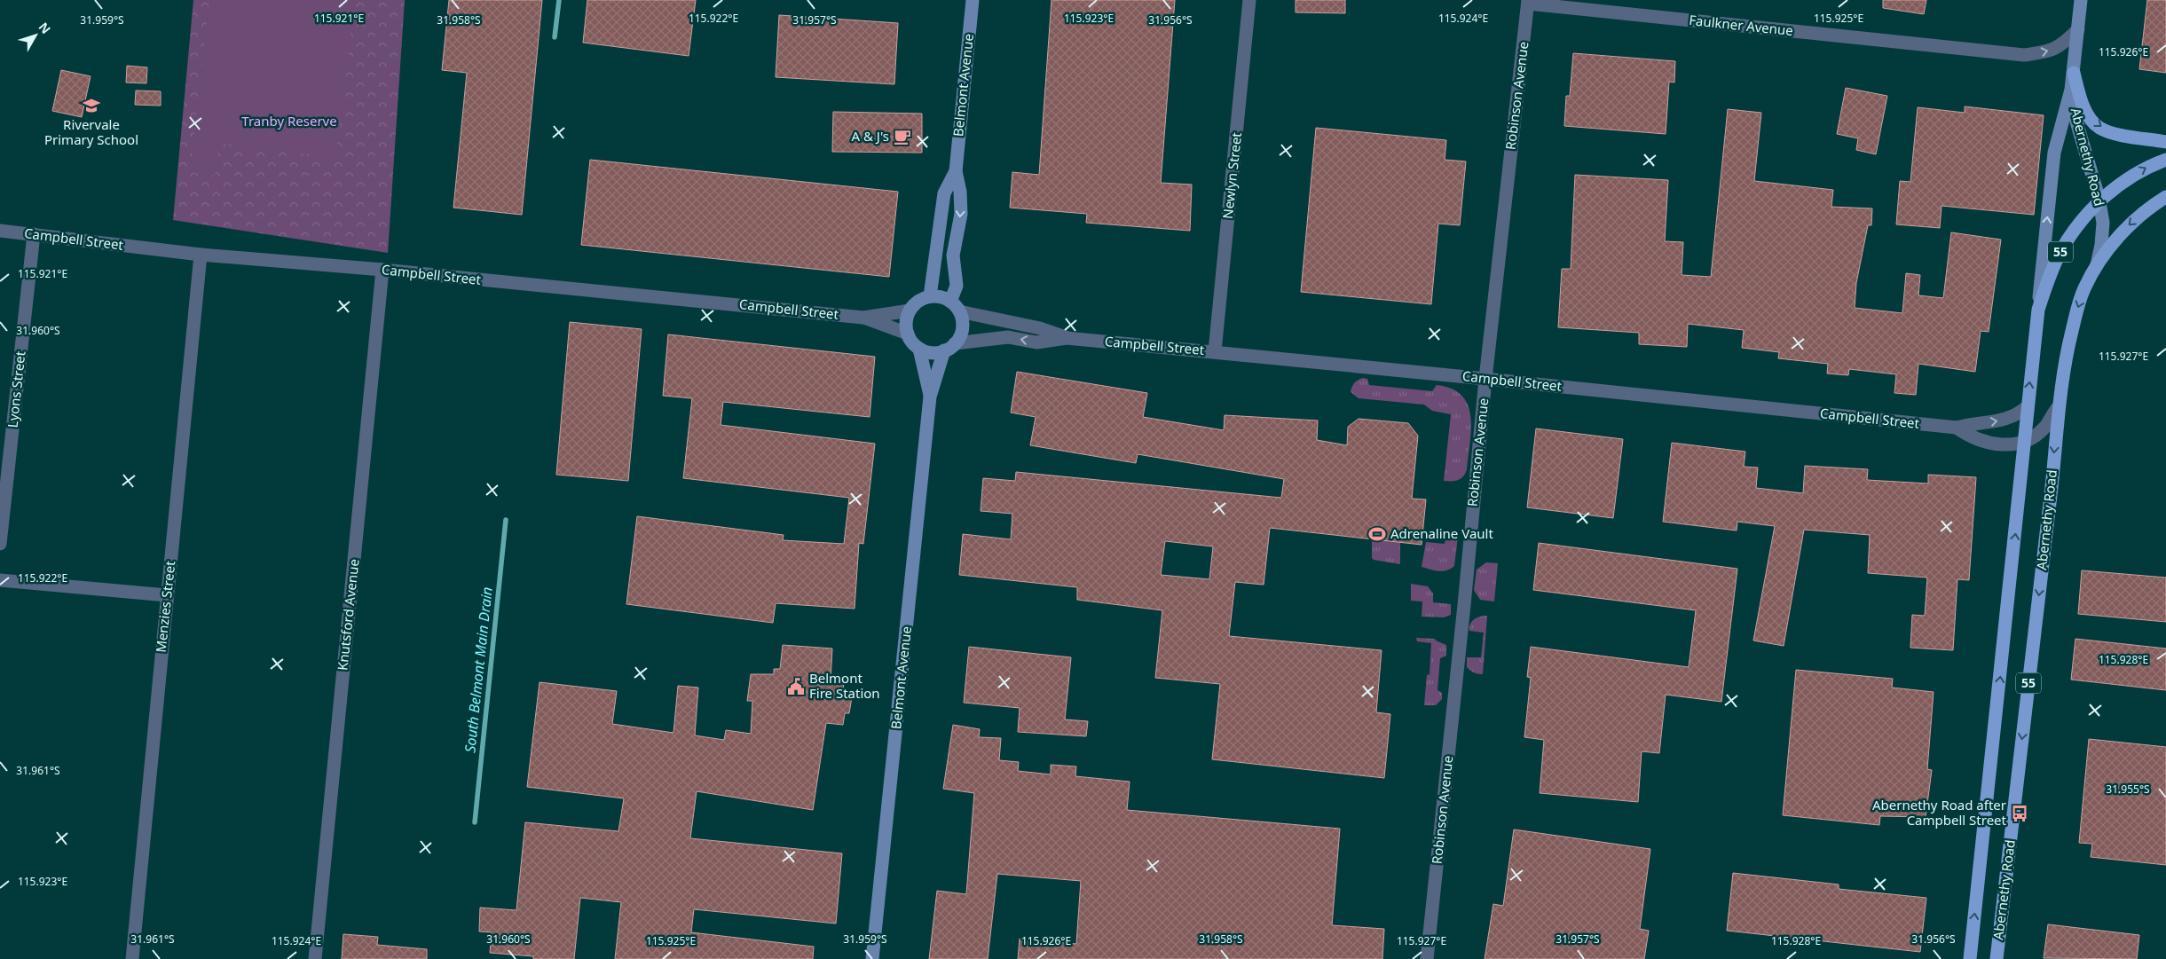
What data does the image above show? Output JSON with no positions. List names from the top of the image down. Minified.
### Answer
{"streets":{"main road":["Belmont Avenue","Abernethy Road","55"],"street":["Faulkner Avenue","Robinson Avenue","Newlyn Street","Campbell Street","Lyons Street","Menzies Street","Knutsford Avenue"]},"crossings":[["Faulkner Avenue","Robinson Avenue"],["Faulkner Avenue","Abernethy Road"],["Belmont Avenue","Campbell Street"],["Robinson Avenue","Campbell Street"],["Abernethy Road","Campbell Street"],["Abernethy Road","55"],["Newlyn Street","Campbell Street"],["Campbell Street","Lyons Street"],["Campbell Street","Menzies Street"],["Campbell Street","Knutsford Avenue"]],"one_way":["Faulkner Avenue"],"water":["South Belmont Main Drain"],"parks":["Tranby Reserve"],"places":{"school or university":["Rivervale Primary School"],"cafe":["A & J's"],"sports":["Adrenaline Vault"],"public building":["Belmont Fire Station"],"bus stop":["Abernethy Road after Campbell Street"]},"north":"top right","coordinates":["115.922°E","115.923°E","115.921°E","115.924°E","115.925°E","31.957°S","31.959°S","31.958°S","31.956°S","115.926°E","31.960°S","115.927°E","115.928°E","31.961°S","31.955°S"]}
